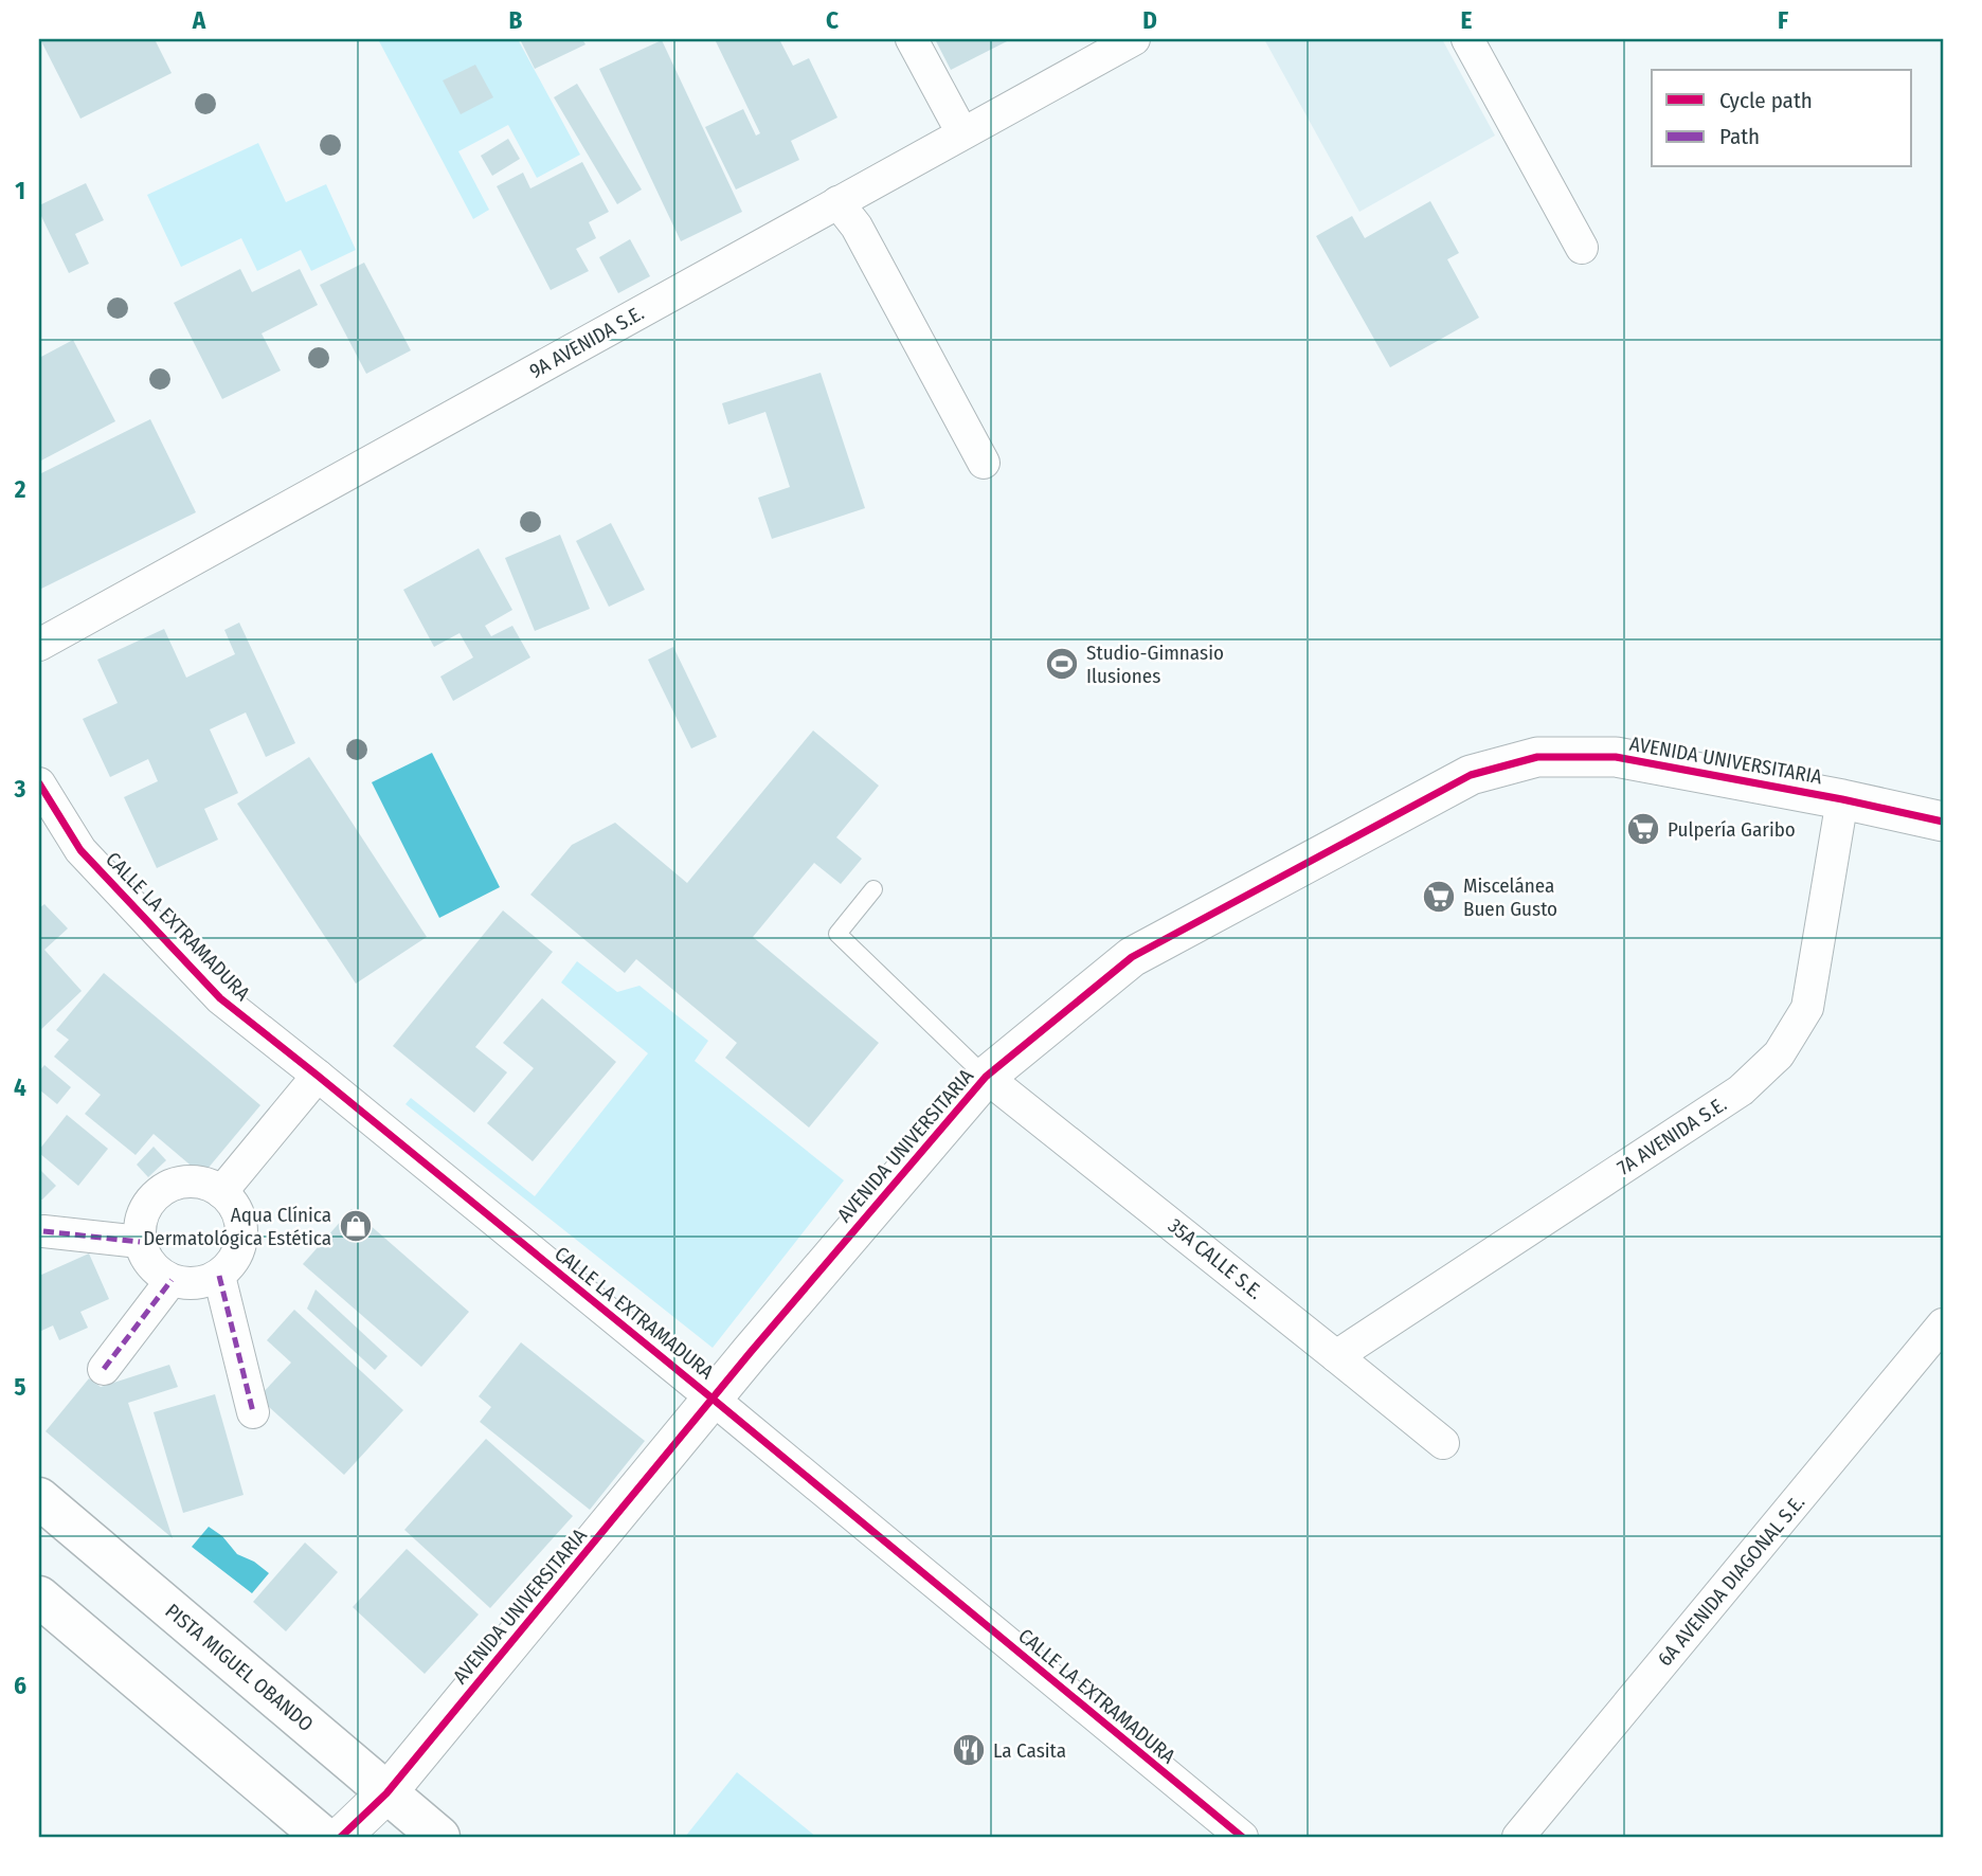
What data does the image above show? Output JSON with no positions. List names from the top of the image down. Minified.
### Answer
{"streets":{"main road":["PISTA MIGUEL OBANDO"],"street":["9A AVENIDA S.E.","AVENIDA UNIVERSITARIA","CALLE LA EXTRAMADURA","7A AVENIDA S.E.","35A CALLE S.E.","6A AVENIDA DIAGONAL S.E."]},"crossings":[["AVENIDA UNIVERSITARIA","CALLE LA EXTRAMADURA"],["AVENIDA UNIVERSITARIA","7A AVENIDA S.E."],["AVENIDA UNIVERSITARIA","35A CALLE S.E."],["AVENIDA UNIVERSITARIA","PISTA MIGUEL OBANDO"],["7A AVENIDA S.E.","35A CALLE S.E."]],"places":{"sports":["Studio-Gimnasio Ilusiones"],"supermarket":["Pulpería Garibo","Miscelánea Buen Gusto"],"shop":["Aqua Clínica Dermatológica Estética"],"restaurant":["La Casita"]},"legend":["Cycle path","Path"],"grid":{"columns":["A","B","C","D","E","F"],"rows":["1","2","3","4","5","6"]}}
